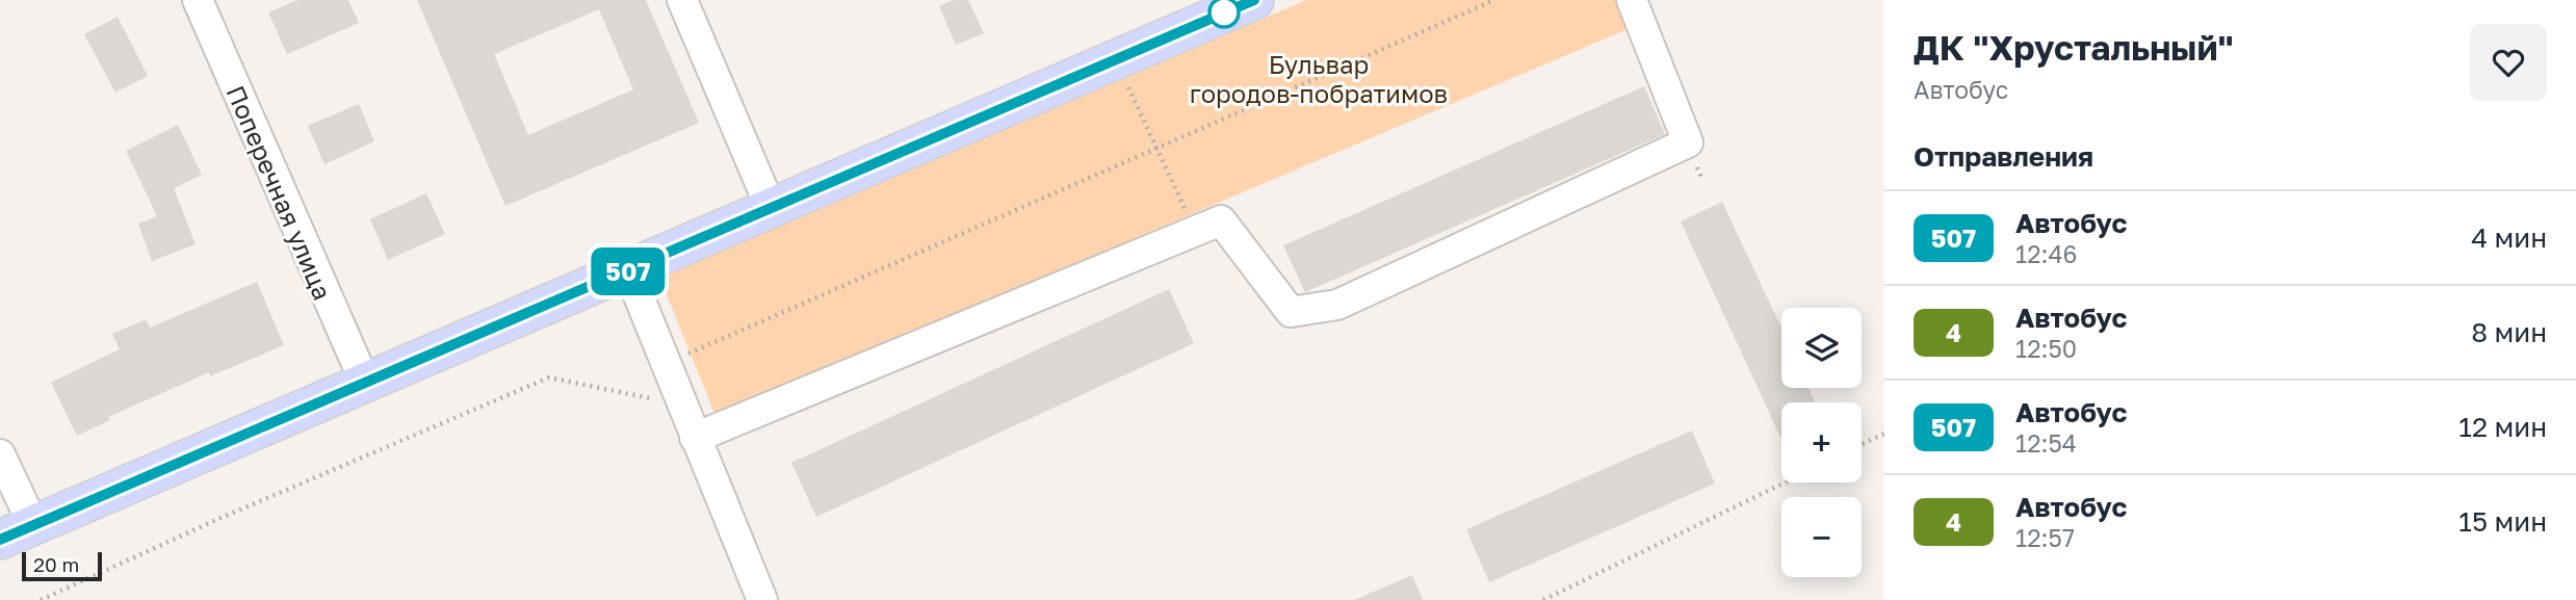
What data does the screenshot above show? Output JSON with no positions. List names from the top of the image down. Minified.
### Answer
{"streets":{"street":["Поперечная улица"]},"parks":["Бульвар городов-побратимов"],"lines":["bus line 507"],"scale_bar":"20 m","page":{"on_map":"507","heading":[["ДК \"Хрустальный\"","Автобус"],"Отправления"],"list":[{"mark":"507","name":"Автобус","note":"12:46","value":"4 мин"},{"mark":"4","name":"Автобус","note":"12:50","value":"8 мин"},{"mark":"507","name":"Автобус","note":"12:54","value":"12 мин"},{"mark":"4","name":"Автобус","note":"12:57","value":"15 мин"}],"map_buttons":["+","−"],"scale":"20 m"}}
